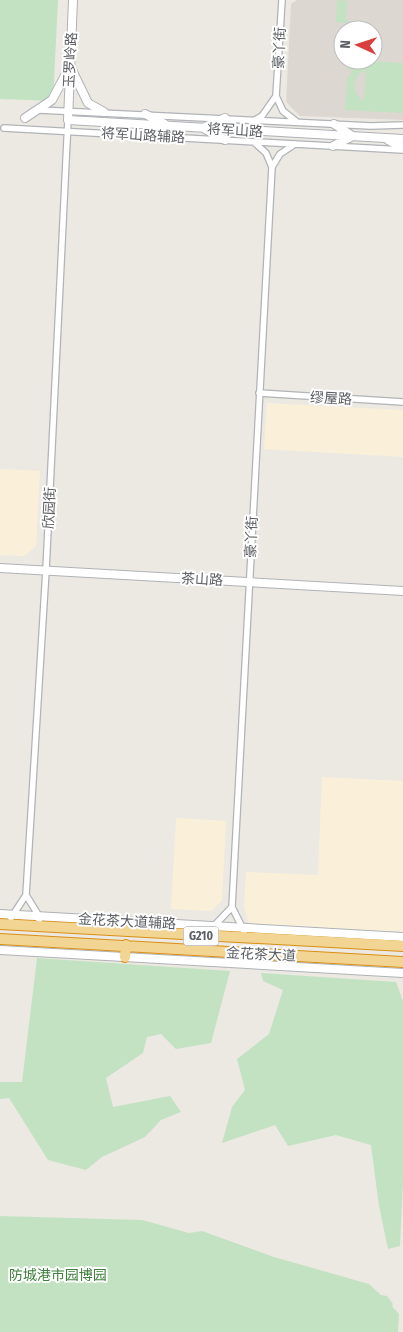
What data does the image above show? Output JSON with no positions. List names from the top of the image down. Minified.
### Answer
{"streets":{"highway":["G210","金花茶大道"],"street":["豪丫街","玉罗岭路","将军山路","将军山路辅路","缪屋路","欣园街","茶山路"]},"crossings":[["豪丫街","缪屋路"],["豪丫街","茶山路"],["玉罗岭路","将军山路"],["玉罗岭路","将军山路辅路"],["玉罗岭路","欣园街"],["将军山路","欣园街"],["将军山路辅路","欣园街"],["欣园街","茶山路"]],"parks":["防城港市园博园"],"north":"left"}
